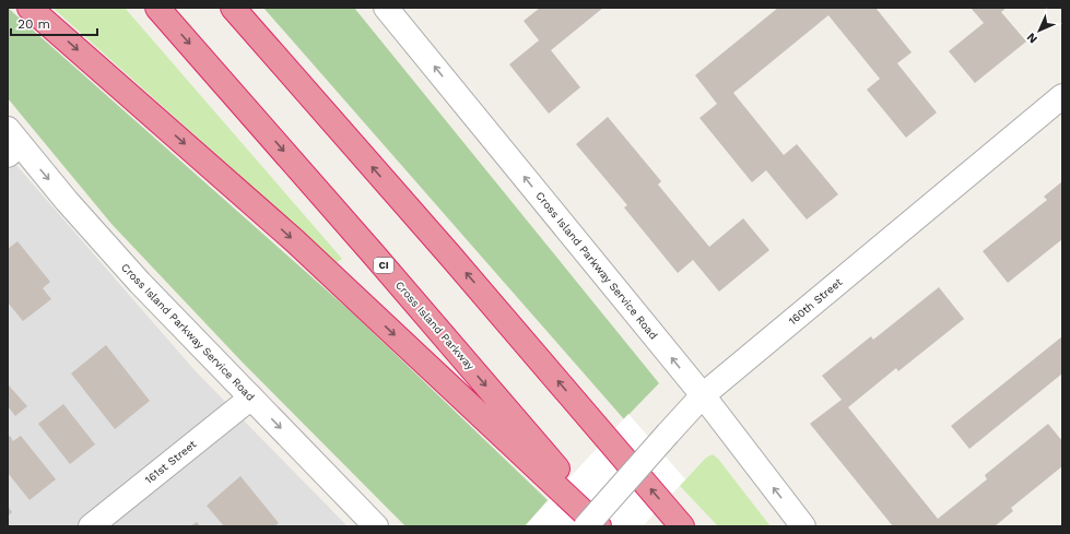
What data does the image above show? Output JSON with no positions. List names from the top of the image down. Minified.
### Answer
{"streets":{"highway":["CI","Cross Island Parkway"],"street":["Cross Island Parkway Service Road","160th Street","161st Street"]},"crossings":[["Cross Island Parkway Service Road","160th Street"],["Cross Island Parkway Service Road","161st Street"]],"scale_bar":"20 m","north":"bottom left"}
